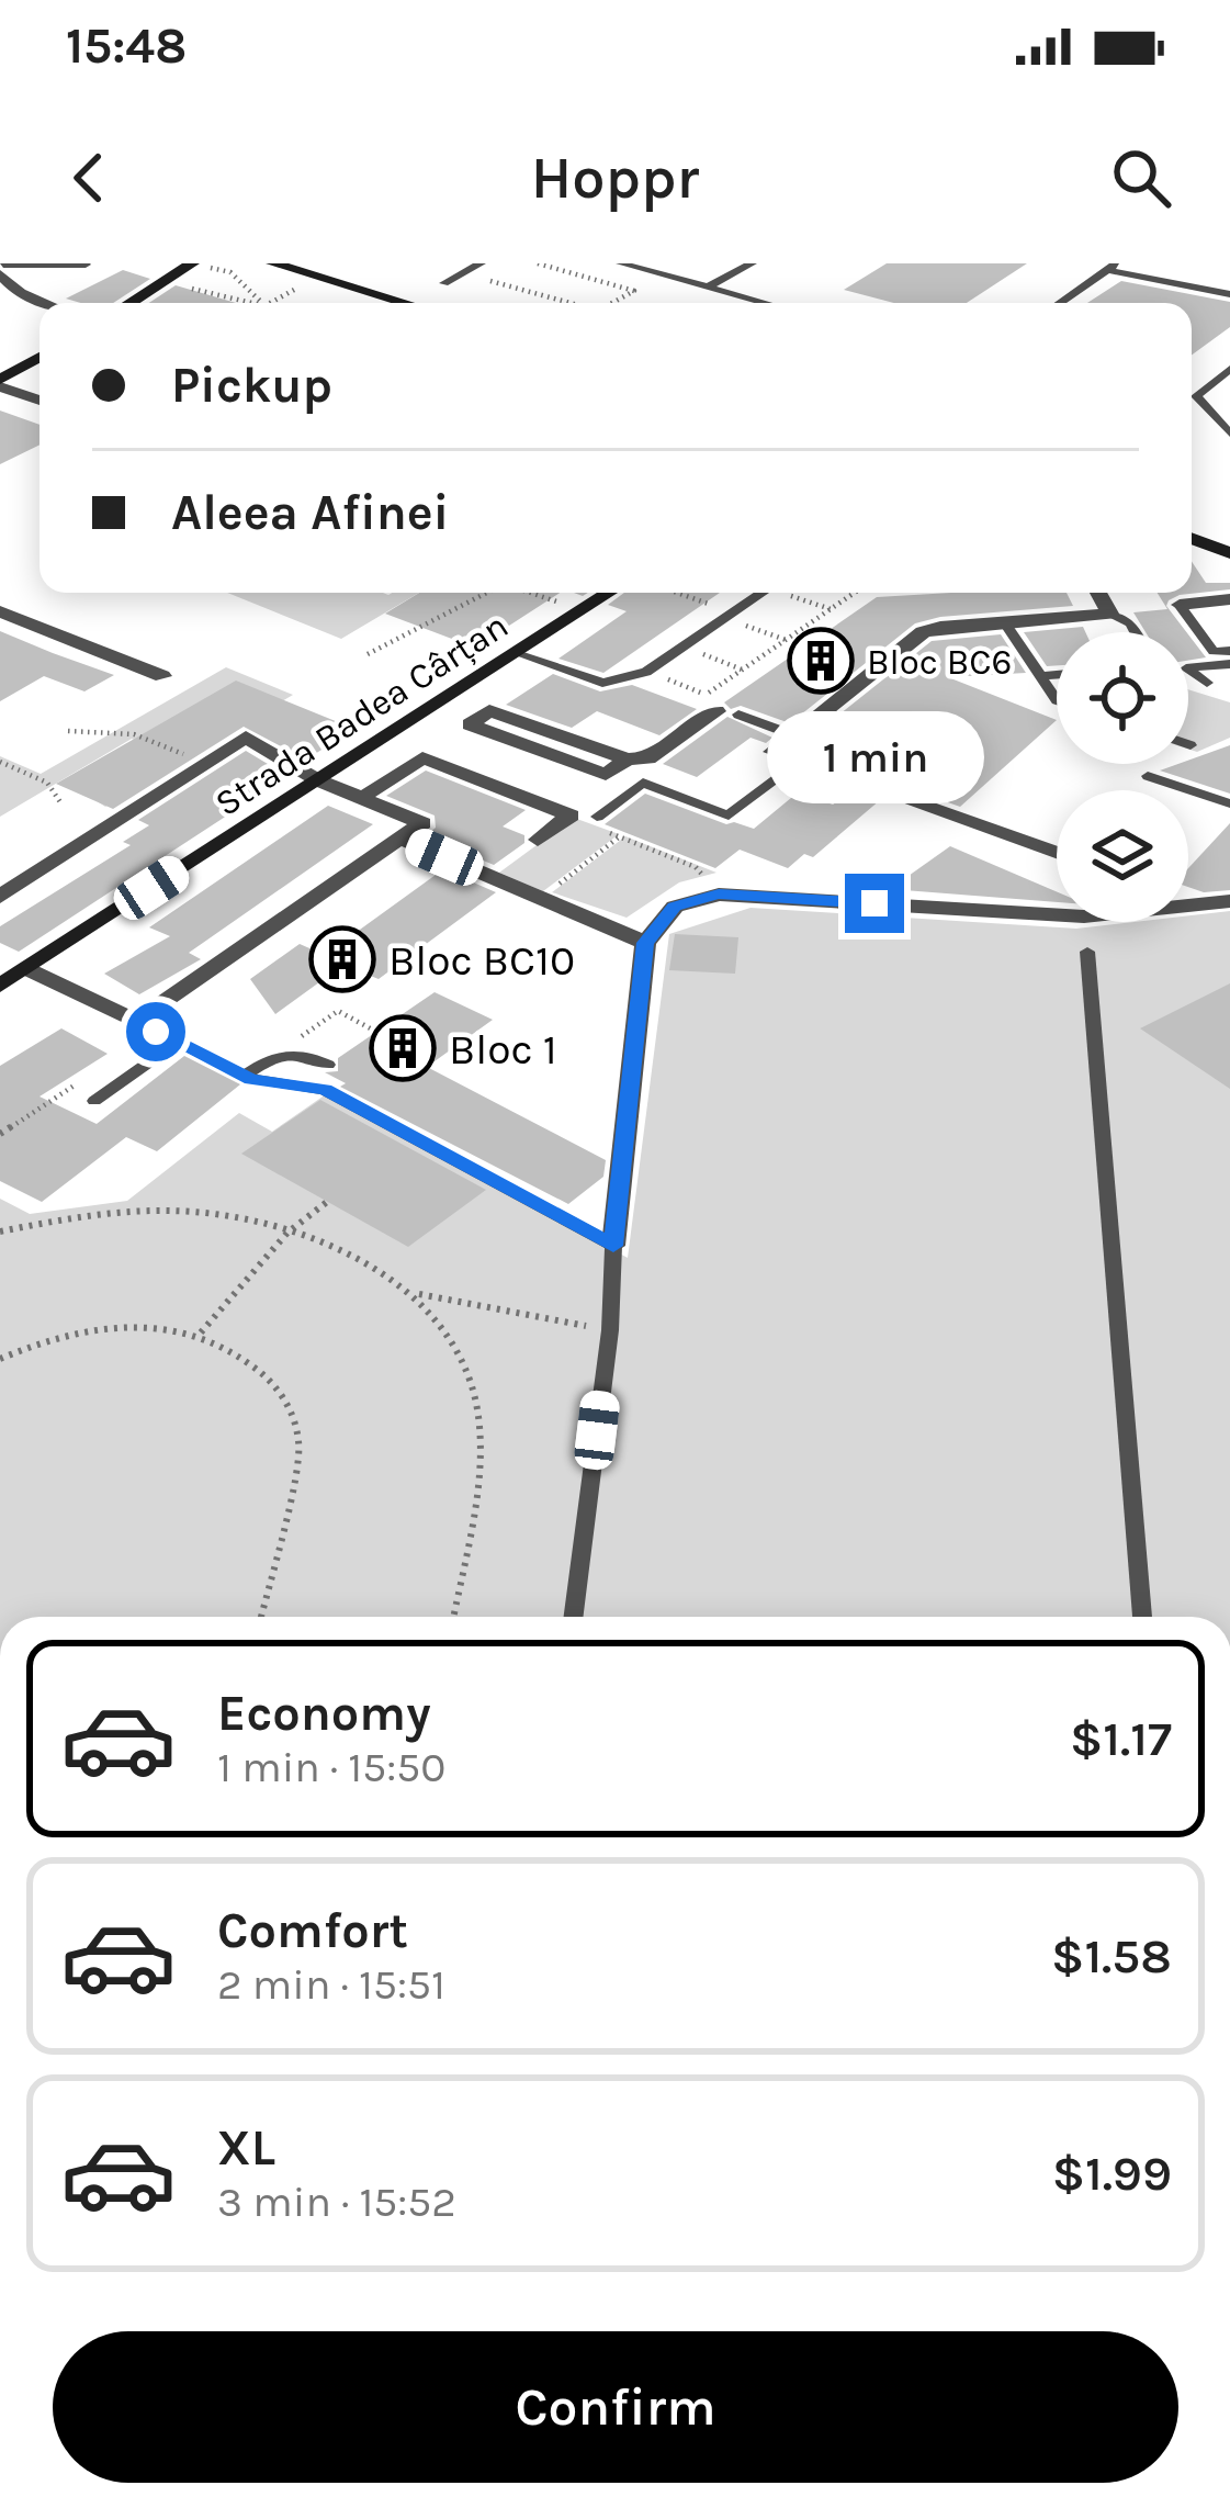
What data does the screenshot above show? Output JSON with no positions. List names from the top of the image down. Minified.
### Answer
{"streets":{"street":["Strada Badea Cârțan"]},"places":{"building":["Bloc BC6","Bloc BC10","Bloc 1"]},"page":{"status":"15:48","header":"Hoppr","banner":["Pickup","Aleea Afinei"],"bubble":"1 min","list":[{"name":"Economy","note":"1 min · 15:50","value":"$1.17"},{"name":"Comfort","note":"2 min · 15:51","value":"$1.58"},{"name":"XL","note":"3 min · 15:52","value":"$1.99"}],"buttons":"Confirm"}}
